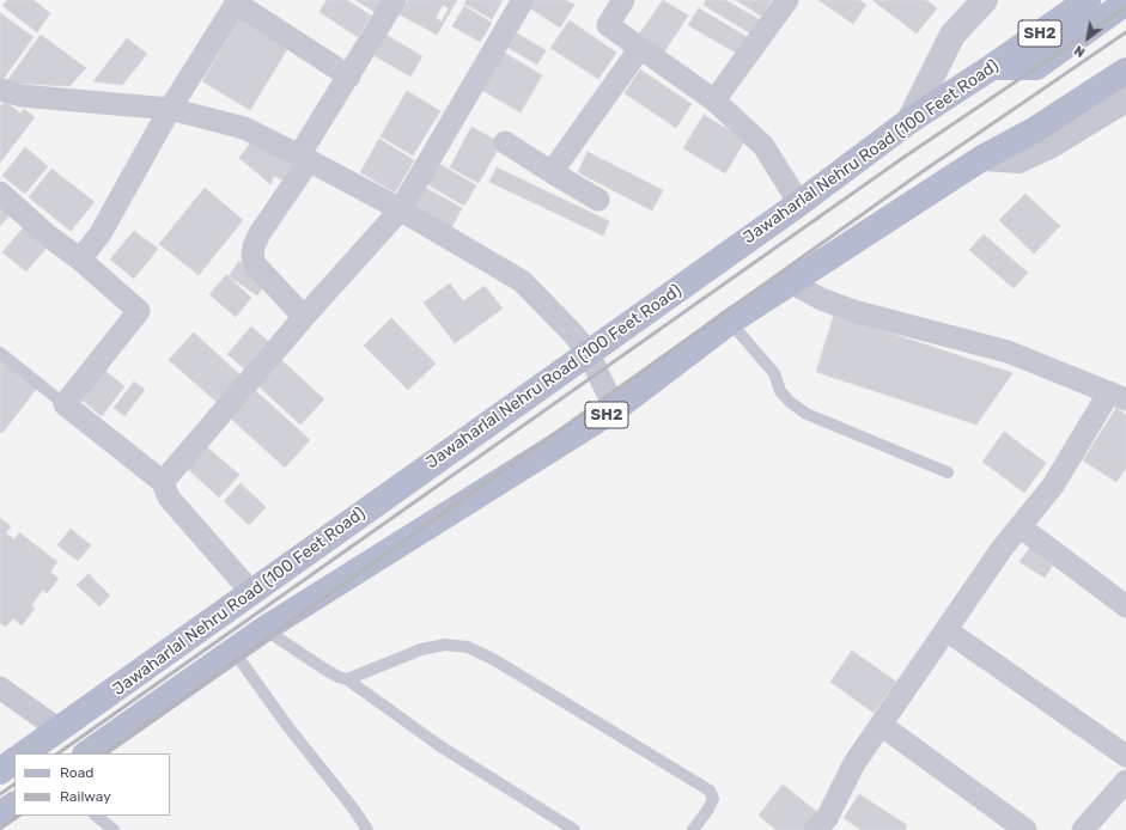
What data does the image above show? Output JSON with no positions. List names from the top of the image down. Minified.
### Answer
{"streets":{"main road":["SH2","Jawaharlal Nehru Road (100 Feet Road)"]},"legend":["Road","Railway"],"north":"bottom left"}
